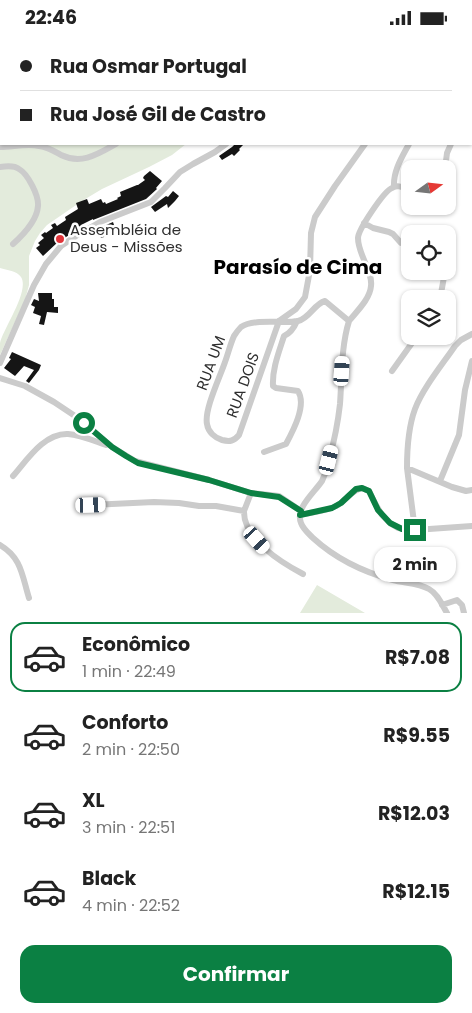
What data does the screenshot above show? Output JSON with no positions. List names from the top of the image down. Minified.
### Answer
{"streets":{"street":["RUA UM","RUA DOIS"]},"crossings":[["RUA UM","RUA DOIS"]],"districts":["Parasío de Cima"],"places":["Assembléia de Deus - Missões"],"north":"right","page":{"status":"22:46","banner":["Rua Osmar Portugal","Rua José Gil de Castro"],"bubble":"2 min","list":[{"name":"Econômico","note":"1 min · 22:49","value":"R$7.08"},{"name":"Conforto","note":"2 min · 22:50","value":"R$9.55"},{"name":"XL","note":"3 min · 22:51","value":"R$12.03"},{"name":"Black","note":"4 min · 22:52","value":"R$12.15"}],"buttons":"Confirmar"}}
